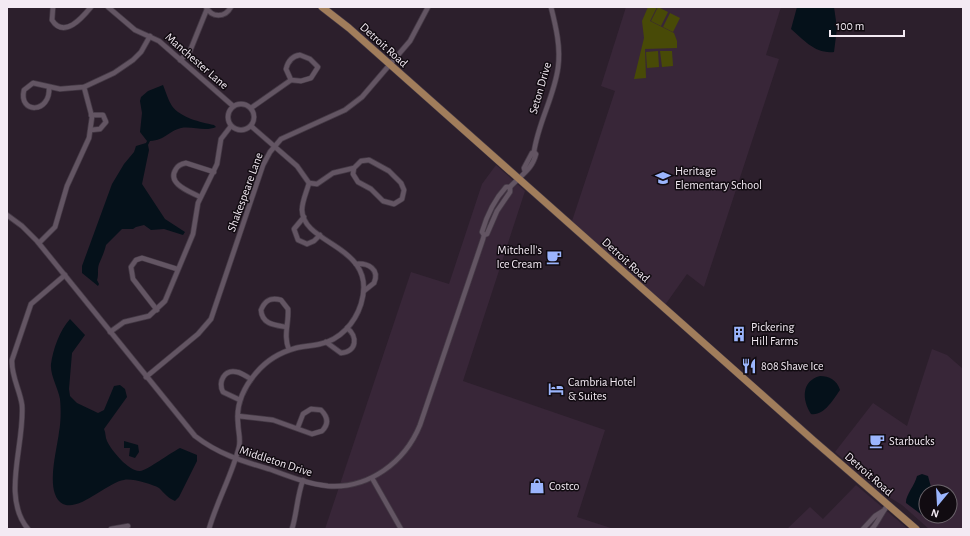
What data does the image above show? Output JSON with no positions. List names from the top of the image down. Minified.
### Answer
{"streets":{"main road":["Detroit Road"],"street":["Manchester Lane","Seton Drive","Shakespeare Lane","Middleton Drive"]},"crossings":[["Detroit Road","Seton Drive"],["Detroit Road","Shakespeare Lane"],["Detroit Road","Middleton Drive"],["Seton Drive","Middleton Drive"],["Shakespeare Lane","Middleton Drive"]],"places":{"school or university":["Heritage Elementary School"],"cafe":["Mitchell's Ice Cream","Starbucks"],"building":["Pickering Hill Farms"],"restaurant":["808 Shave Ice"],"hotel":["Cambria Hotel & Suites"],"shop":["Costco"]},"scale_bar":"100 m","north":"bottom"}
